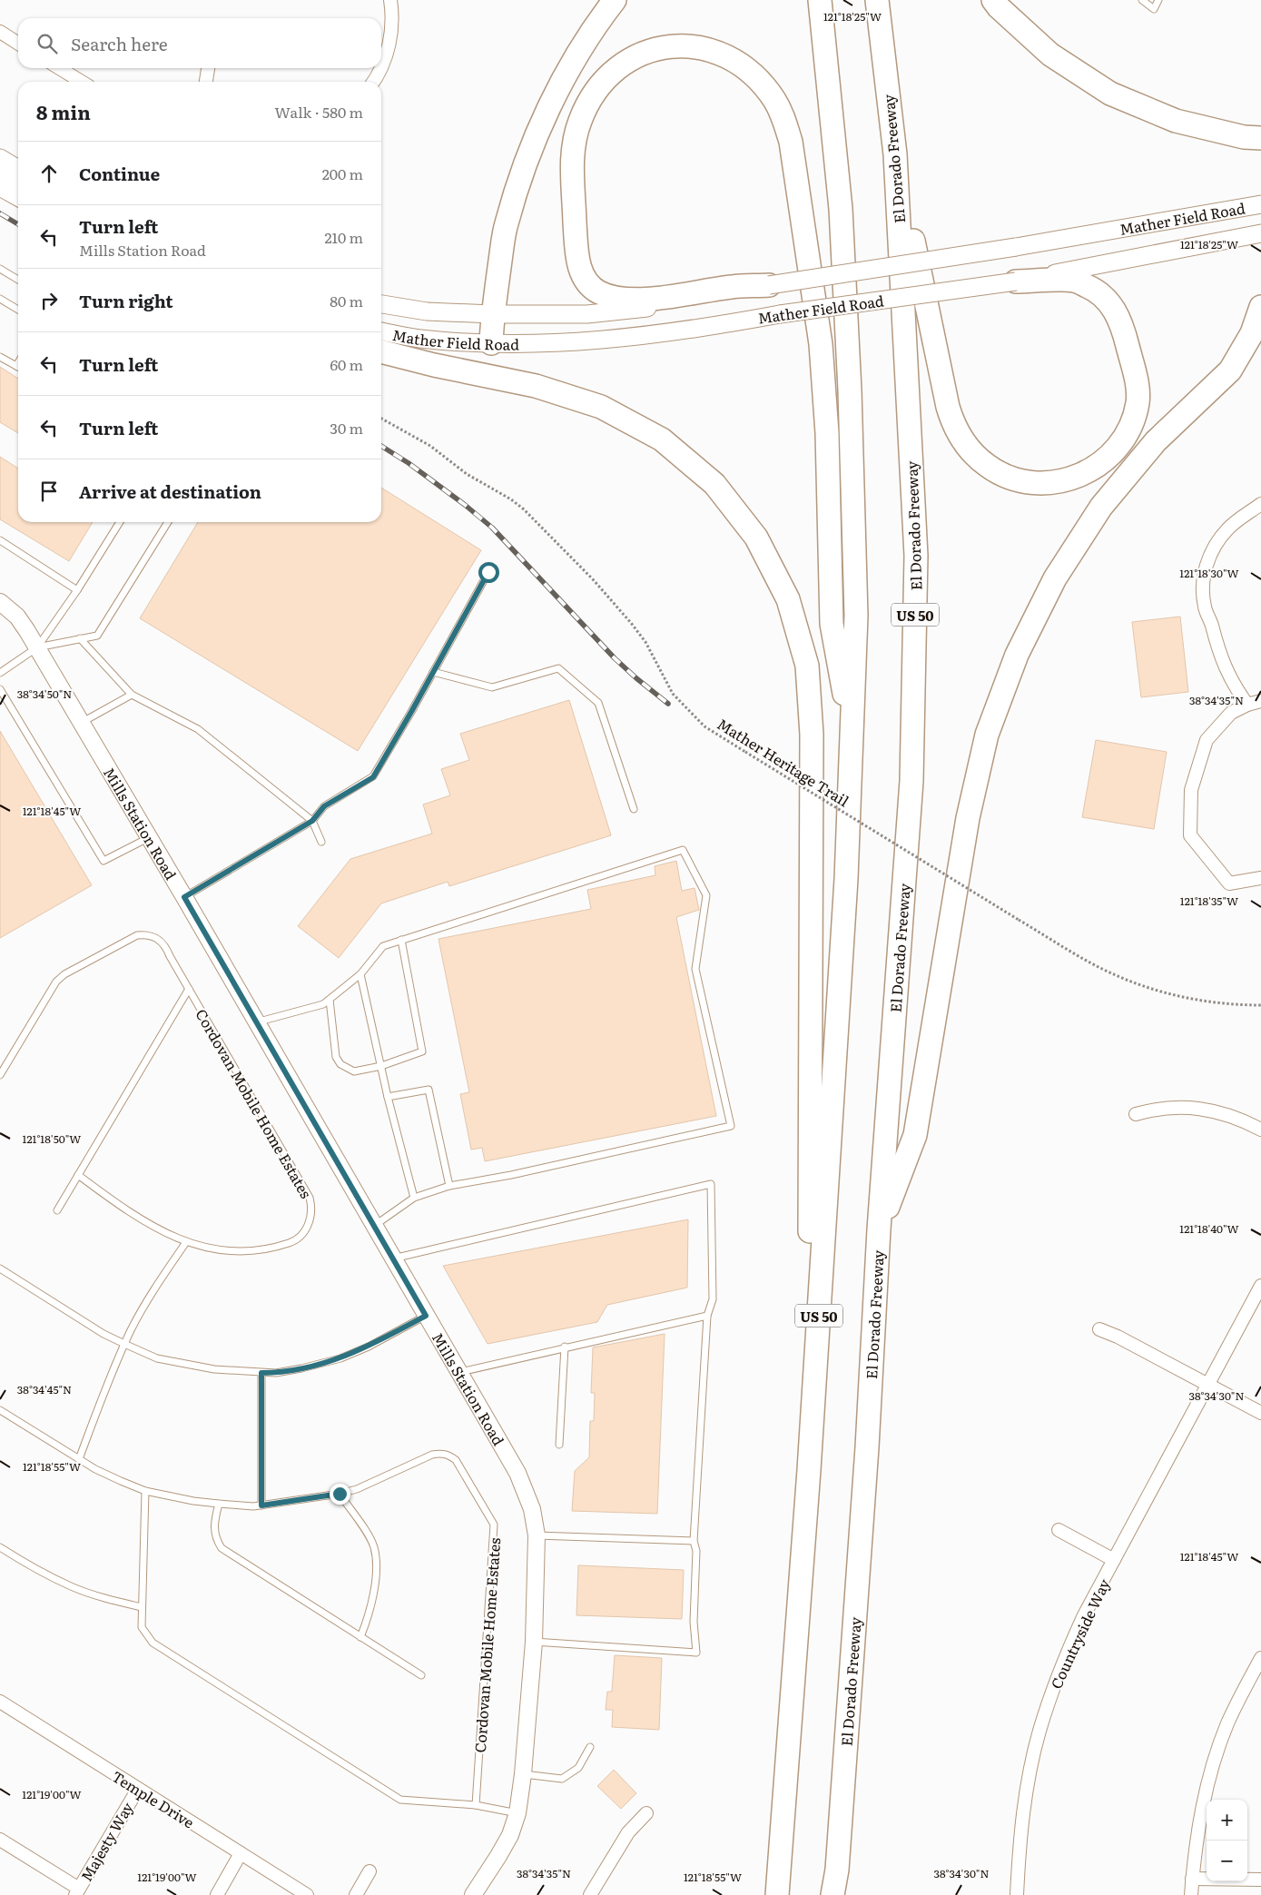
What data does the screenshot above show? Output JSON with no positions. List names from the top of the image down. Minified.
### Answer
{"streets":{"highway":["El Dorado Freeway","US 50"],"main road":["Mather Field Road"],"street":["Mills Station Road","Countryside Way","Temple Drive","Majesty Way"],"lane":["Cordovan Mobile Home Estates"],"path":["Mather Heritage Trail"]},"crossings":[["Temple Drive","Majesty Way"]],"page":{"search":"Search here","heading":["8 min","Walk · 580 m"],"list":[["Continue","200 m"],["Turn left","Mills Station Road","210 m"],["Turn right","80 m"],["Turn left","60 m"],["Turn left","30 m"],"Arrive at destination"],"map_buttons":["+","−"]},"coordinates":["121°18'25\"W","121°18'30\"W","38°34'50\"N","38°34'35\"N","121°18'45\"W","121°18'35\"W","121°18'50\"W","121°18'40\"W","38°34'45\"N","38°34'30\"N","121°18'55\"W","121°19'00\"W"]}
